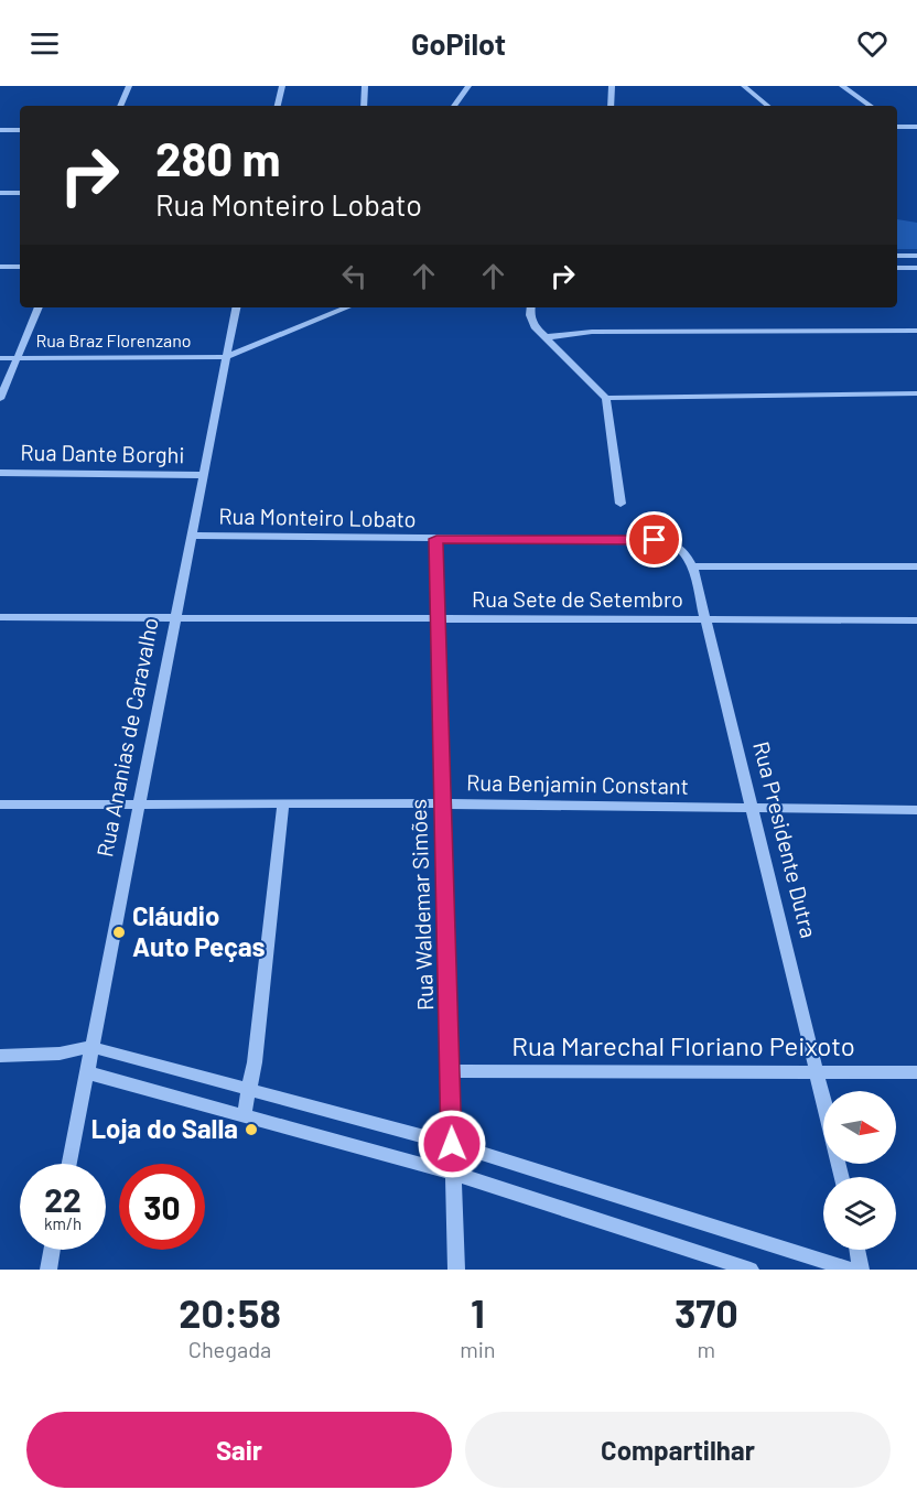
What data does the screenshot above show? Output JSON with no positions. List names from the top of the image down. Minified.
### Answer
{"streets":{"street":["Rua Braz Florenzano","Rua Dante Borghi","Rua Monteiro Lobato","Rua Sete de Setembro","Rua Ananias de Caravalho","Rua Benjamin Constant","Rua Presidente Dutra","Rua Waldemar Simões","Rua Marechal Floriano Peixoto"]},"crossings":[["Rua Braz Florenzano","Rua Ananias de Caravalho"],["Rua Dante Borghi","Rua Ananias de Caravalho"],["Rua Monteiro Lobato","Rua Ananias de Caravalho"],["Rua Monteiro Lobato","Rua Presidente Dutra"],["Rua Monteiro Lobato","Rua Waldemar Simões"],["Rua Sete de Setembro","Rua Ananias de Caravalho"],["Rua Sete de Setembro","Rua Presidente Dutra"],["Rua Sete de Setembro","Rua Waldemar Simões"],["Rua Ananias de Caravalho","Rua Benjamin Constant"],["Rua Benjamin Constant","Rua Presidente Dutra"],["Rua Benjamin Constant","Rua Waldemar Simões"],["Rua Presidente Dutra","Rua Marechal Floriano Peixoto"],["Rua Waldemar Simões","Rua Marechal Floriano Peixoto"]],"places":["Cláudio Auto Peças","Loja do Salla"],"north":"right","page":{"header":"GoPilot","turn":["280 m","Rua Monteiro Lobato"],"speed":"22 km/h","limit":"30","eta":["20:58","Chegada","1","min","370","m"],"buttons":["Sair","Compartilhar"]}}
